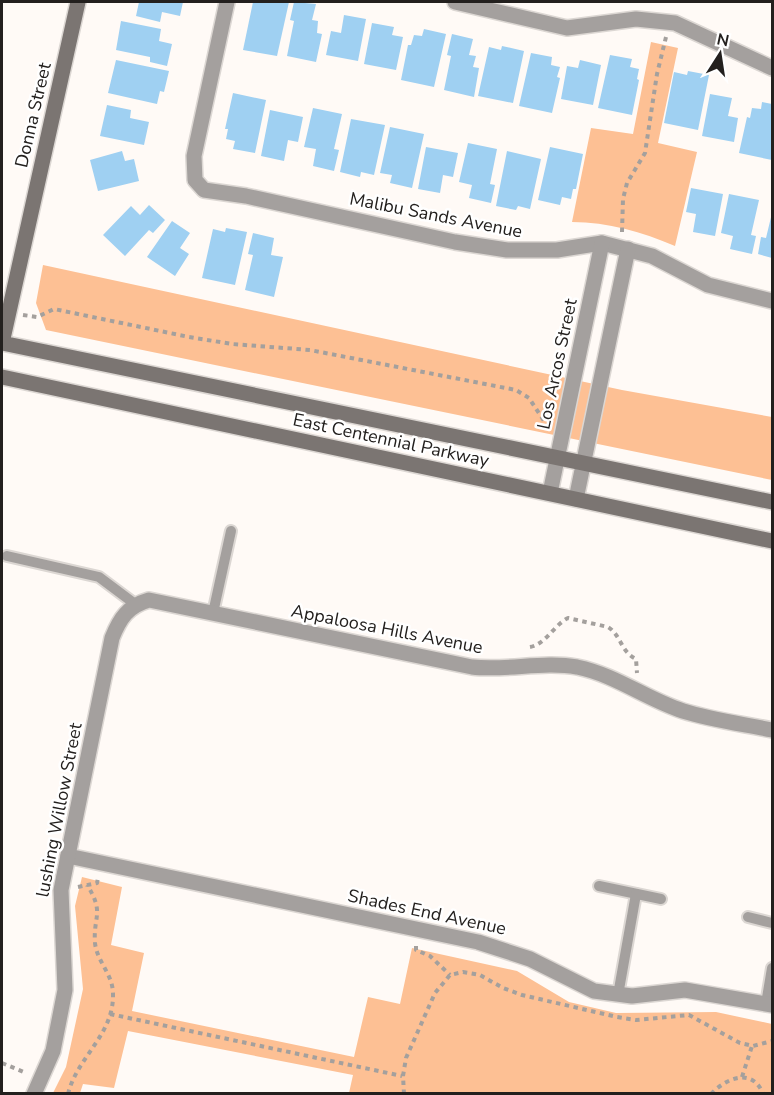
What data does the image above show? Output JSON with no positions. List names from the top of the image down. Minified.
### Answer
{"streets":{"main road":["Donna Street","East Centennial Parkway"],"street":["Malibu Sands Avenue","Los Arcos Street","Appaloosa Hills Avenue","lushing Willow Street","Shades End Avenue"]},"crossings":[["Donna Street","East Centennial Parkway"],["Malibu Sands Avenue","Los Arcos Street"],["Los Arcos Street","East Centennial Parkway"],["Appaloosa Hills Avenue","lushing Willow Street"],["lushing Willow Street","Shades End Avenue"]],"north":"top"}
